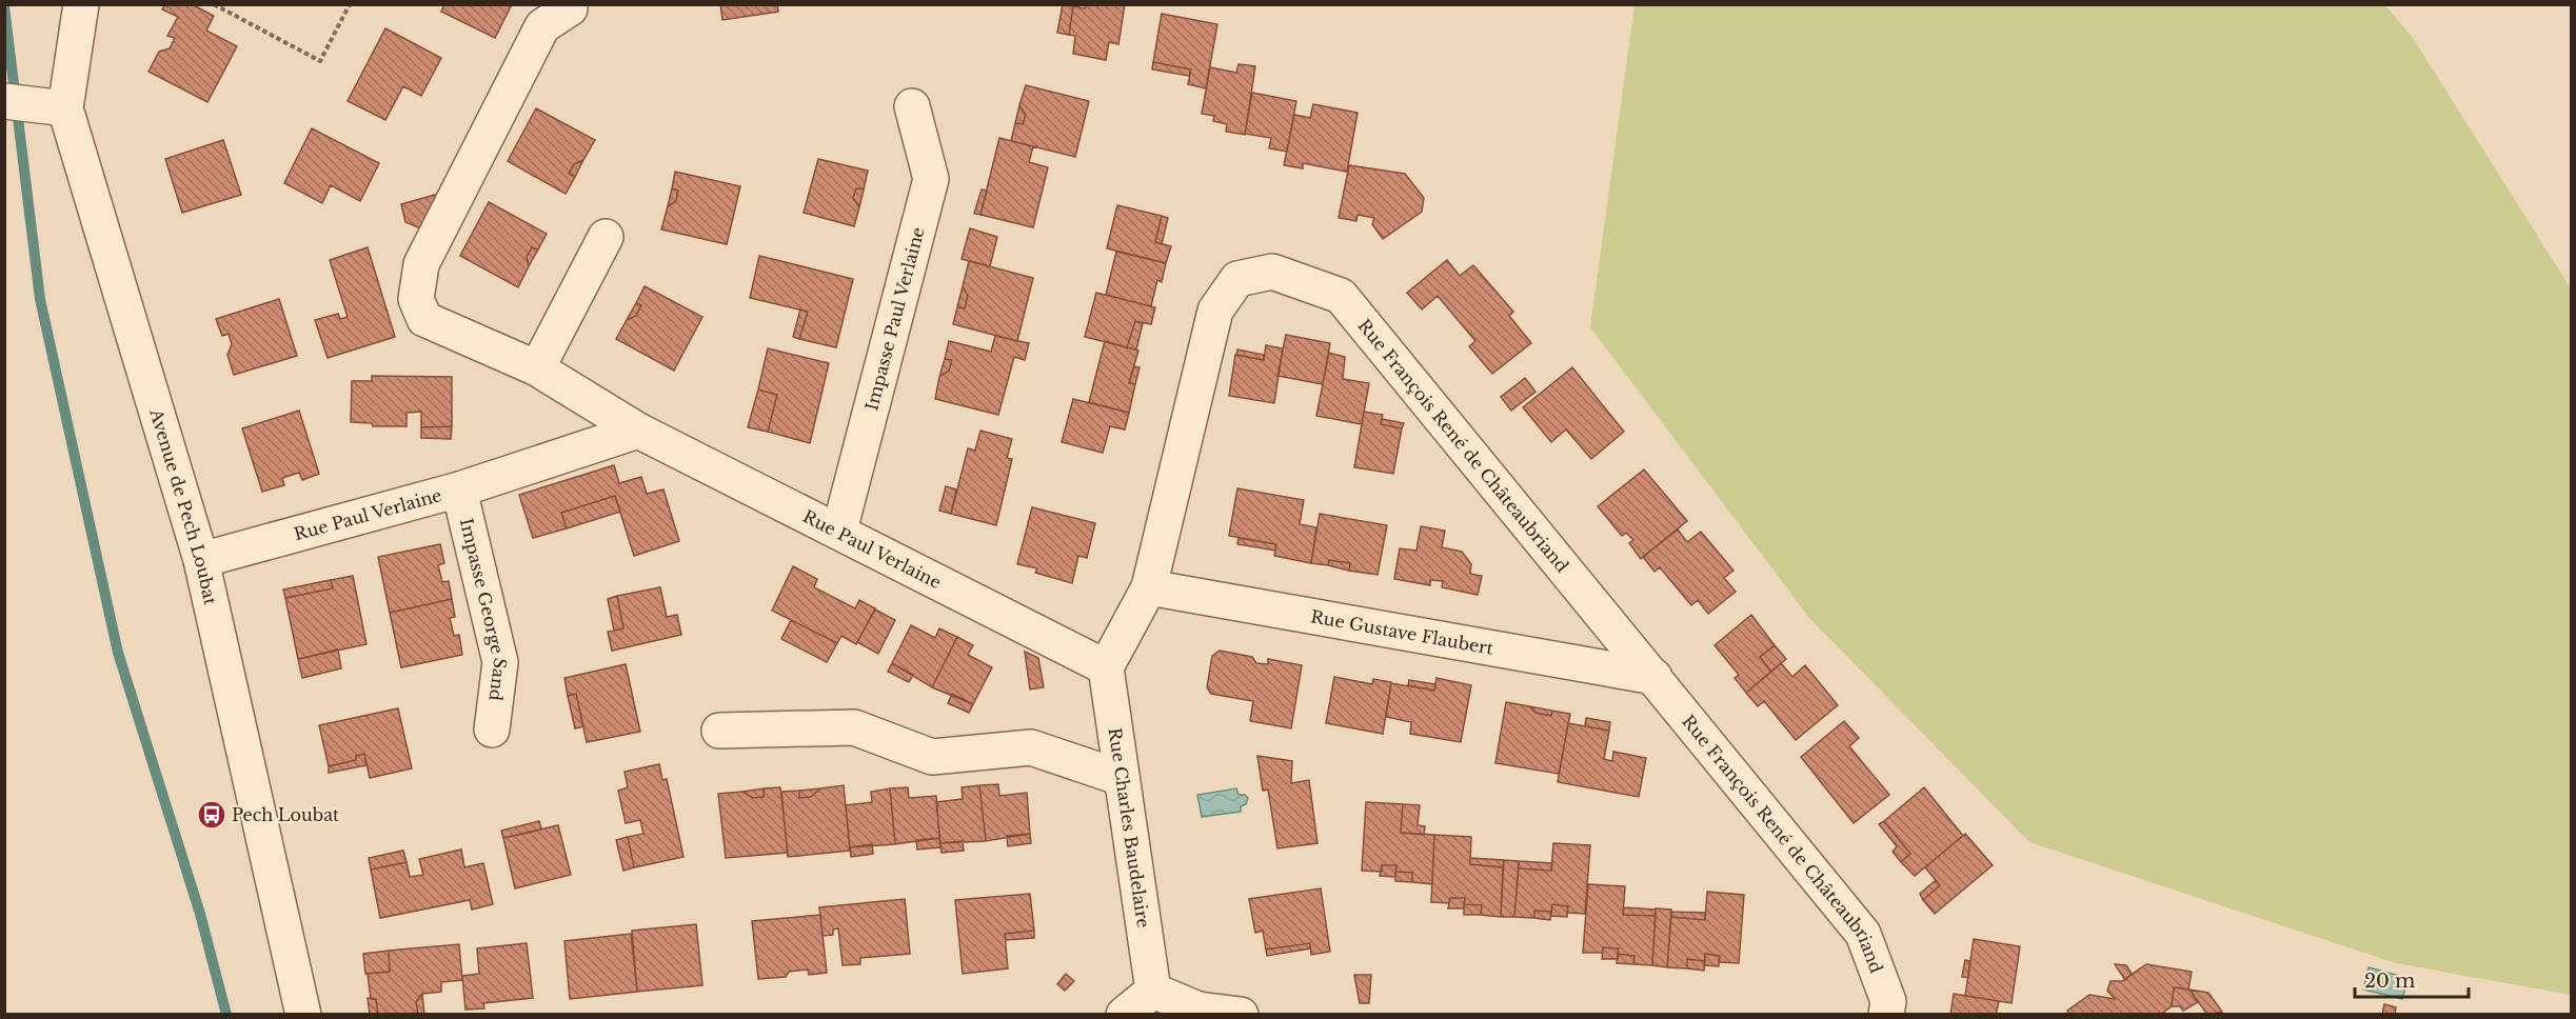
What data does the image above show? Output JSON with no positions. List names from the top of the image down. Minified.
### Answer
{"streets":{"street":["Impasse Paul Verlaine","Rue François René de Châteaubriand","Avenue de Pech Loubat","Rue Paul Verlaine","Impasse George Sand","Rue Gustave Flaubert","Rue Charles Baudelaire"]},"crossings":[["Impasse Paul Verlaine","Rue Paul Verlaine"],["Rue François René de Châteaubriand","Rue Paul Verlaine"],["Rue François René de Châteaubriand","Rue Gustave Flaubert"],["Rue François René de Châteaubriand","Rue Charles Baudelaire"],["Avenue de Pech Loubat","Rue Paul Verlaine"],["Rue Paul Verlaine","Impasse George Sand"],["Rue Paul Verlaine","Rue Charles Baudelaire"]],"places":{"bus stop":["Pech Loubat"]},"scale_bar":"20 m"}
